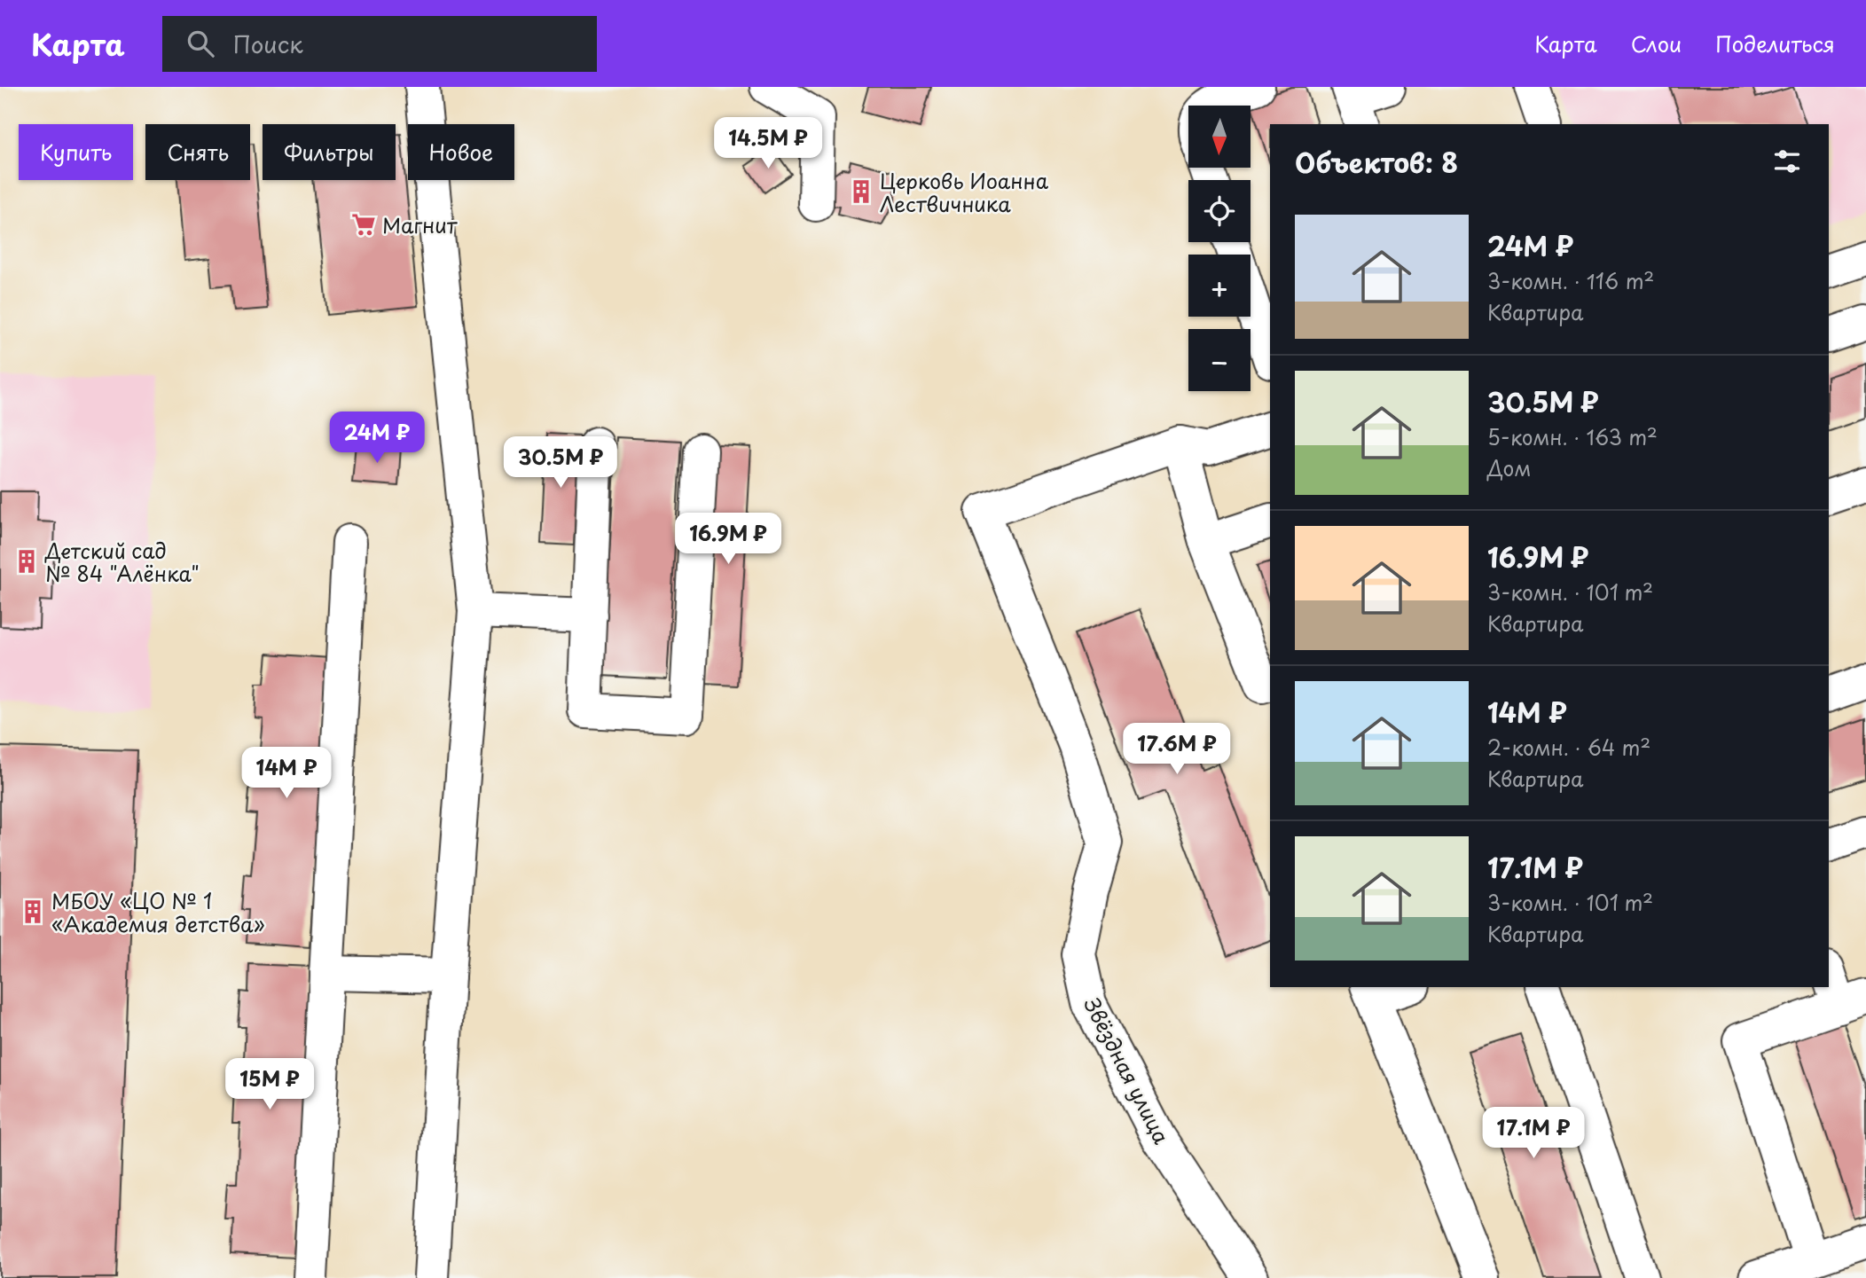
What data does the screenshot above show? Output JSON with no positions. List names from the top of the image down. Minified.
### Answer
{"streets":{"street":["Звёздная улица"]},"places":{"building":["Церковь Иоанна Лествичника","Детский сад № 84 \"Алёнка\"","МБОУ «ЦО № 1 «Академия детства»"],"supermarket":["Магнит"]},"north":"bottom","page":{"header":"Карта","search":"Поиск","nav":["Карта","Слои","Поделиться"],"map_buttons":["+","−"],"price":["14.5M ₽","24M ₽","30.5M ₽","16.9M ₽","17.6M ₽","14M ₽","15M ₽","17.1M ₽"],"chip":["Купить","Снять","Фильтры","Новое"],"heading":"Объектов: 8","list":[{"name":"24M ₽","note":"3-комн. · 116 m² · Квартира"},{"name":"30.5M ₽","note":"5-комн. · 163 m² · Дом"},{"name":"16.9M ₽","note":"3-комн. · 101 m² · Квартира"},{"name":"14M ₽","note":"2-комн. · 64 m² · Квартира"},{"name":"17.1M ₽","note":"3-комн. · 101 m² · Квартира"}]}}
